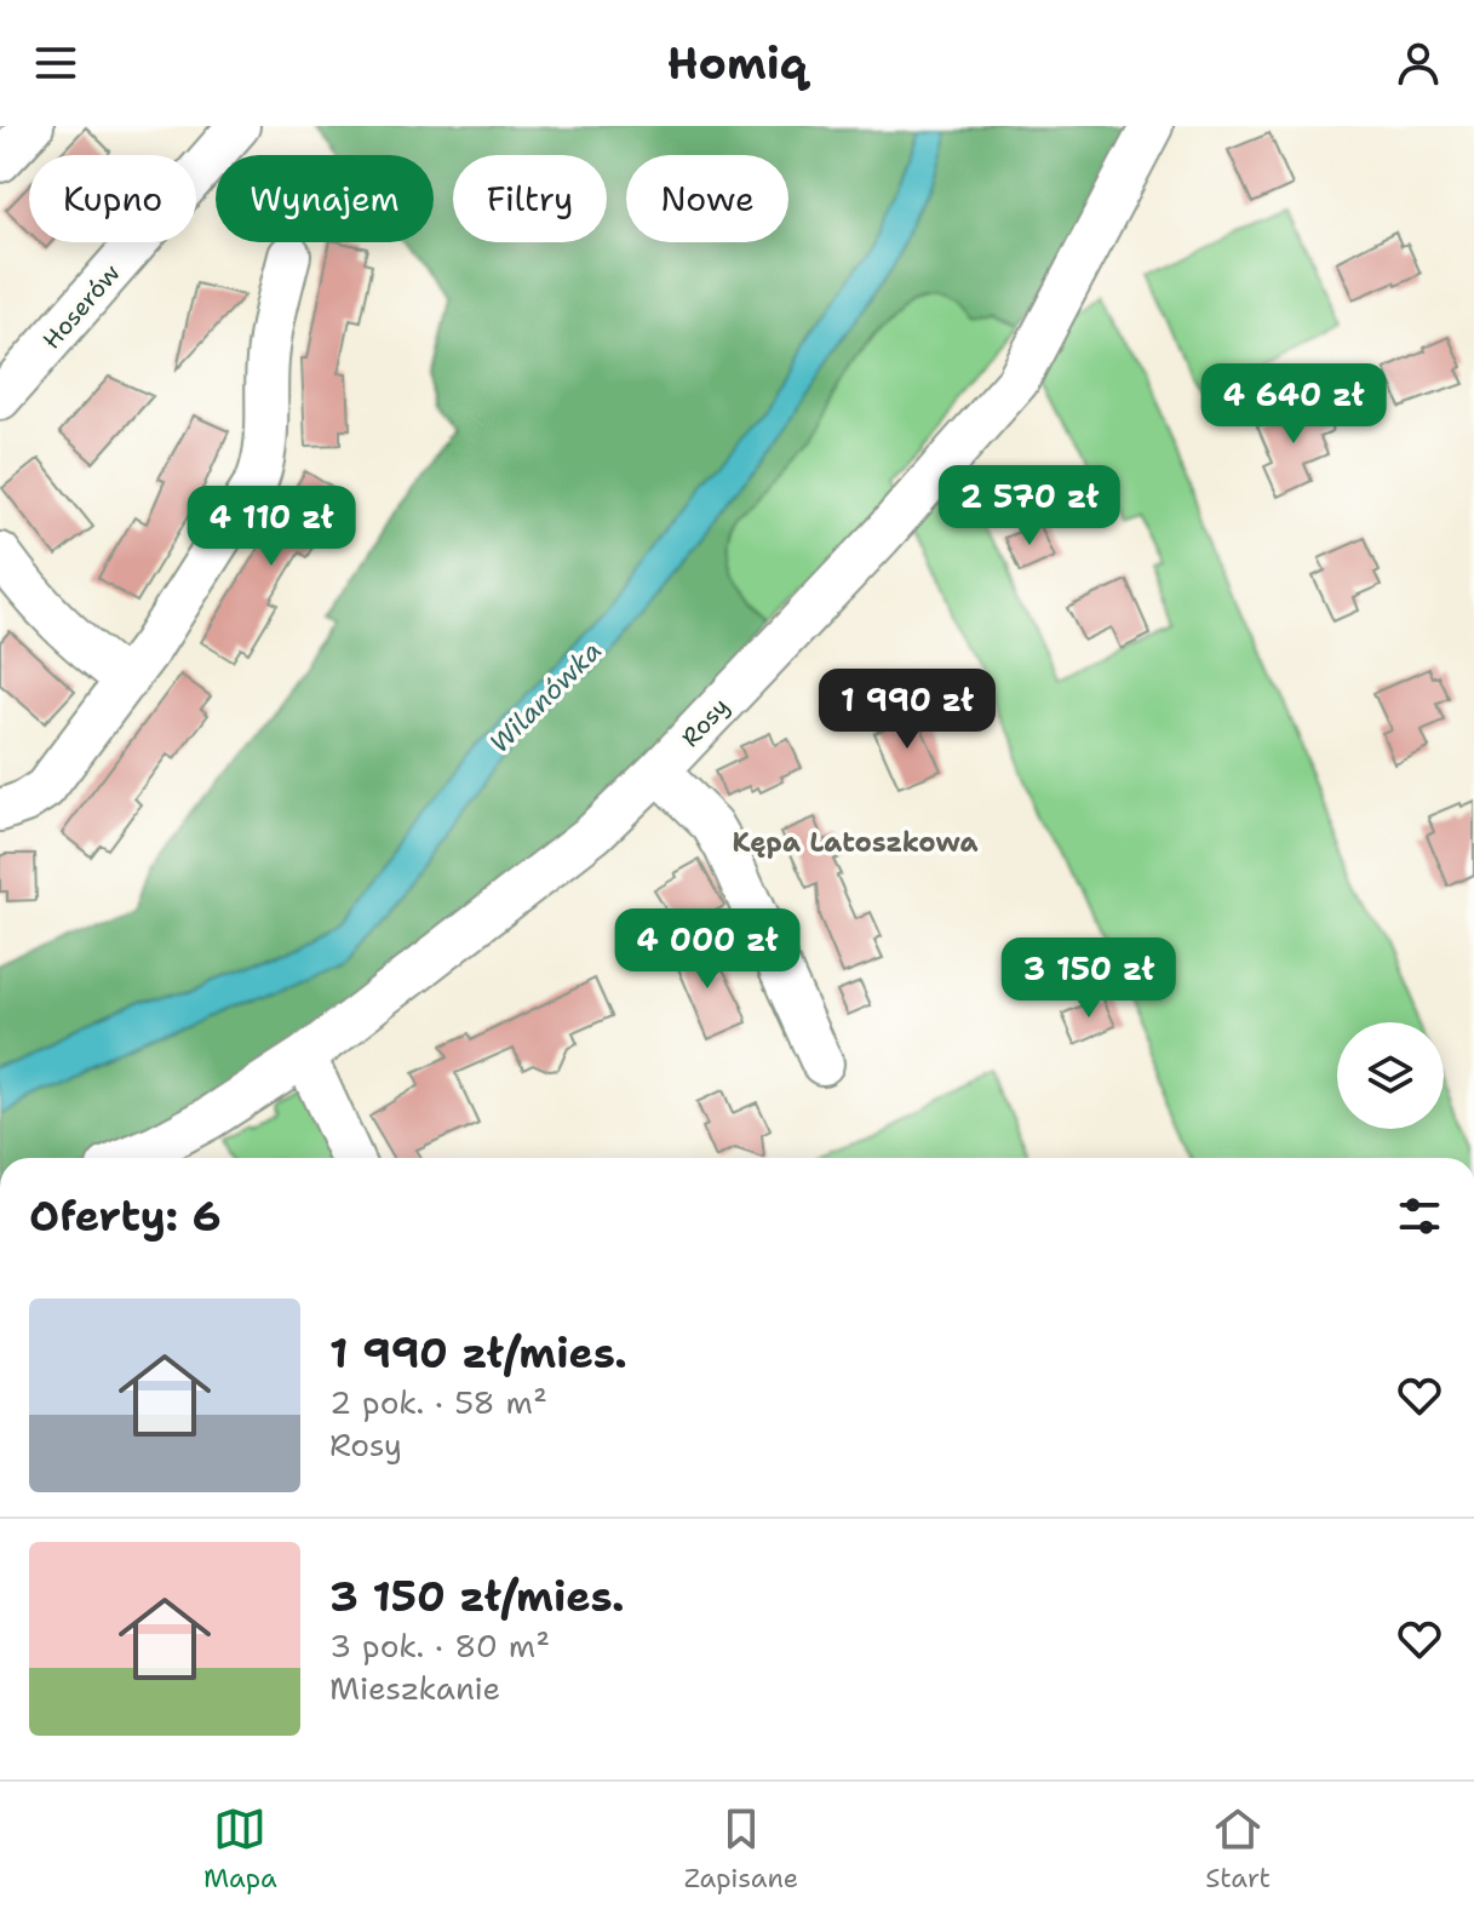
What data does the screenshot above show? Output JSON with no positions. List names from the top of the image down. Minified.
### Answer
{"streets":{"street":["Hoserów","Rosy"]},"districts":["Kępa Latoszkowa"],"water":["Wilanówka"],"page":{"header":"Homiq","chip":["Kupno","Wynajem","Filtry","Nowe"],"price":["4 640 zł","2 570 zł","4 110 zł","1 990 zł","4 000 zł","3 150 zł"],"heading":"Oferty: 6","list":[{"name":"1 990 zł/mies.","note":"2 pok. · 58 m² · Rosy"},{"name":"3 150 zł/mies.","note":"3 pok. · 80 m² · Mieszkanie"}],"tabs":["Mapa","Zapisane","Start"]}}
